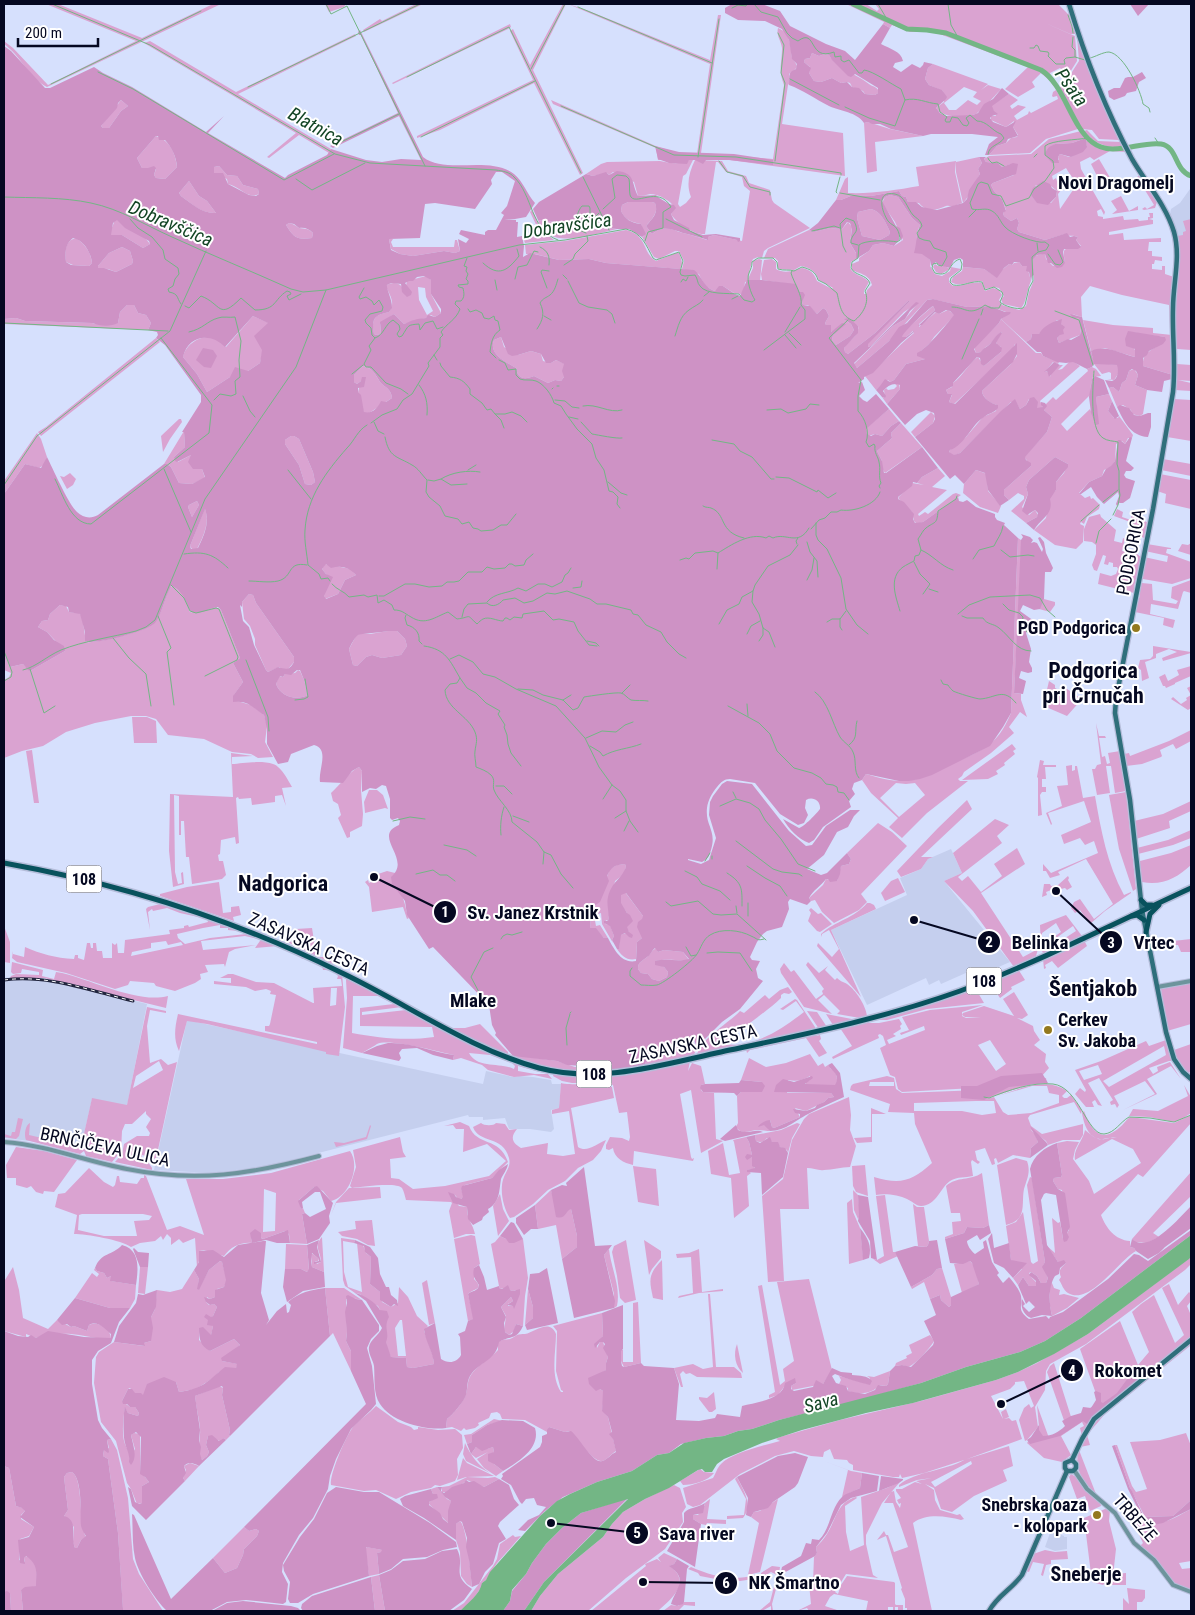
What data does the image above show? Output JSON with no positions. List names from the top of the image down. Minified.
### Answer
{"streets":{"main road":["PODGORICA","108","ZASAVSKA CESTA"],"street":["BRNČIČEVA ULICA","TRBEŽE"]},"crossings":[["PODGORICA","ZASAVSKA CESTA"]],"districts":["Novi Dragomelj","Podgorica pri Črnučah","Nadgorica","Šentjakob","Mlake","Sneberje"],"water":["Pšata","Blatnica","Dobravščica","Sava"],"places":["PGD Podgorica","Sv. Janez Krstnik","Vrtec","Belinka","Cerkev Sv. Jakoba","Rokomet","Snebrska oaza - kolopark","Sava river","NK Šmartno"],"scale_bar":"200 m"}
